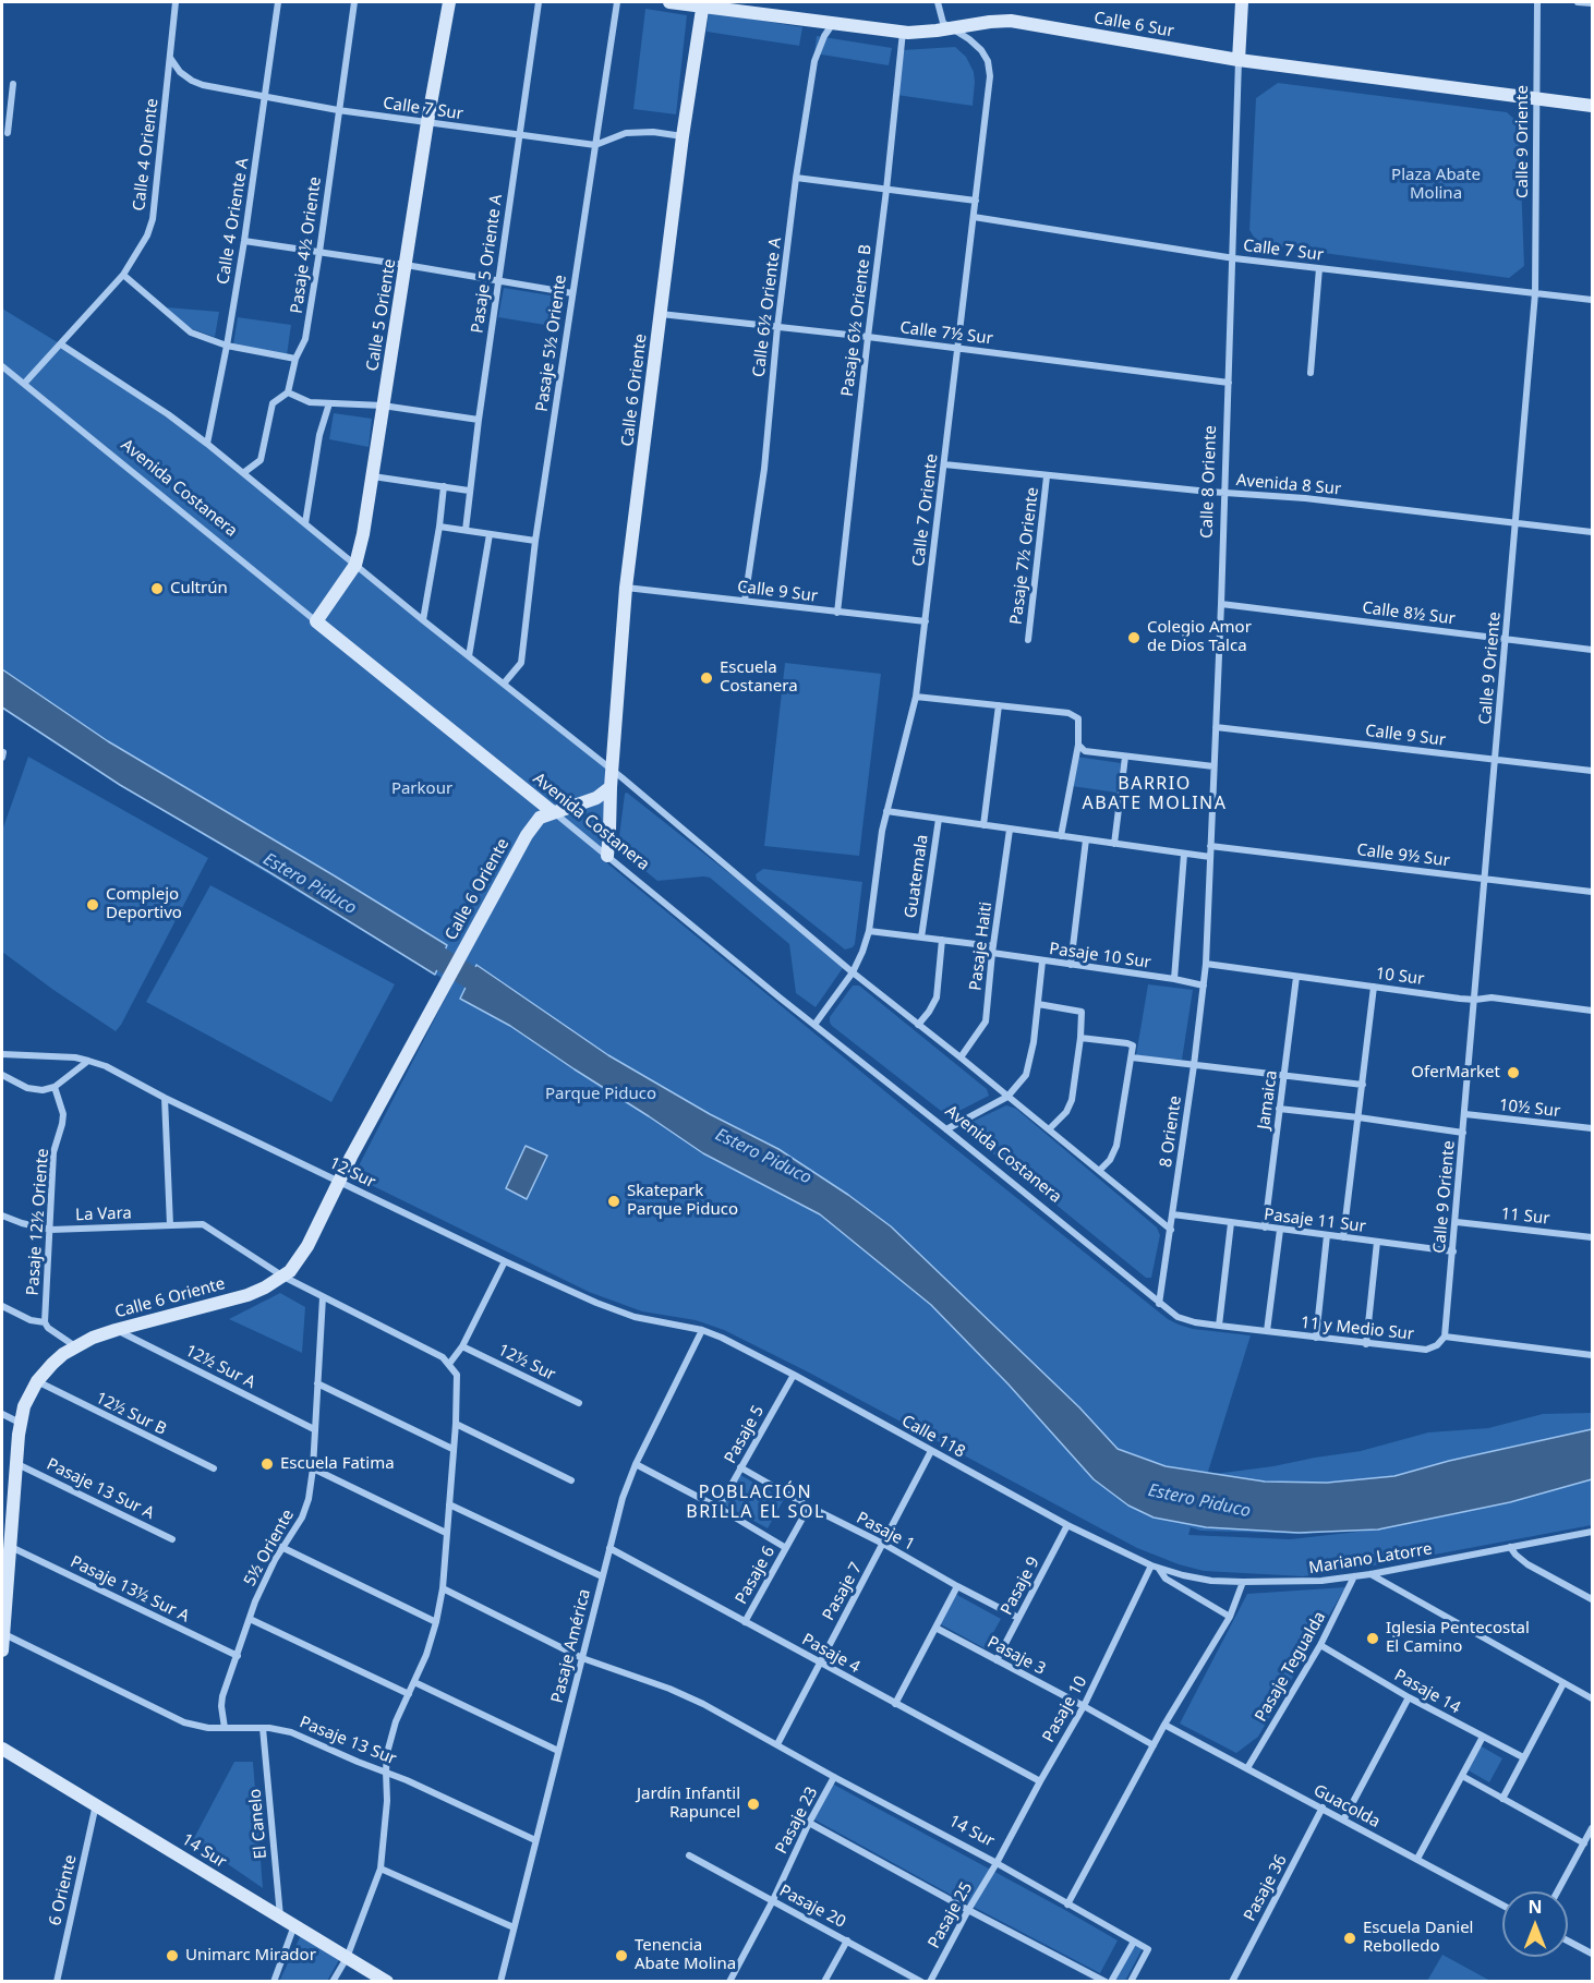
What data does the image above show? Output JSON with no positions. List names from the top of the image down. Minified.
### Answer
{"streets":{"main road":["Calle 6 Sur","Calle 5 Oriente","Calle 6 Oriente","Calle 8 Oriente","Avenida Costanera","14 Sur"],"street":["Calle 7 Sur","Calle 9 Oriente","Calle 4 Oriente","Calle 4 Oriente A","Pasaje 4½ Oriente","Pasaje 5 Oriente A","Calle 6½ Oriente A","Pasaje 6½ Oriente B","Calle 7½ Sur","Pasaje 5½ Oriente","Avenida 8 Sur","Calle 7 Oriente","Pasaje 7½ Oriente","Calle 9 Sur","Calle 8½ Sur","Calle 9½ Sur","Guatemala","Pasaje Haiti","Pasaje 10 Sur","10 Sur","Jamaica","10½ Sur","8 Oriente","12 Sur","La Vara","11 Sur","Pasaje 11 Sur","Pasaje 12½ Oriente","11 y Medio Sur","12½ Sur","12½ Sur A","12½ Sur B","Pasaje 5","Calle 118","Pasaje 13 Sur A","Pasaje 1","5½ Oriente","Mariano Latorre","Pasaje 6","Pasaje 9","Pasaje 13½ Sur A","Pasaje 7","Pasaje América","Pasaje 4","Pasaje 3","Pasaje Tegualda","Pasaje 14","Pasaje 10","Pasaje 13 Sur","Guacolda","Pasaje 23","El Canelo","Pasaje 36","6 Oriente","Pasaje 20","Pasaje 25"]},"crossings":[["Calle 6 Sur","Calle 9 Oriente"],["Calle 6 Sur","Calle 6½ Oriente A"],["Calle 6 Sur","Pasaje 6½ Oriente B"],["Calle 6 Sur","Calle 6 Oriente"],["Calle 6 Sur","Calle 8 Oriente"],["Calle 6 Sur","Calle 7 Oriente"],["Calle 7 Sur","Calle 9 Oriente"],["Calle 7 Sur","Calle 4 Oriente"],["Calle 7 Sur","Calle 4 Oriente A"],["Calle 7 Sur","Pasaje 4½ Oriente"],["Calle 7 Sur","Pasaje 5 Oriente A"],["Calle 7 Sur","Calle 5 Oriente"],["Calle 7 Sur","Pasaje 5½ Oriente"],["Calle 7 Sur","Calle 6 Oriente"],["Calle 7 Sur","Calle 8 Oriente"],["Calle 7 Sur","Calle 7 Oriente"],["Calle 9 Oriente","Avenida 8 Sur"],["Calle 9 Oriente","Calle 9 Sur"],["Calle 9 Oriente","Calle 8½ Sur"],["Calle 9 Oriente","Calle 9½ Sur"],["Calle 9 Oriente","10 Sur"],["Calle 9 Oriente","10½ Sur"],["Calle 9 Oriente","11 Sur"],["Calle 9 Oriente","Pasaje 11 Sur"],["Calle 9 Oriente","11 y Medio Sur"],["Calle 4 Oriente","Avenida Costanera"],["Calle 6½ Oriente A","Calle 7½ Sur"],["Calle 6½ Oriente A","Calle 9 Sur"],["Calle 5 Oriente","Avenida Costanera"],["Pasaje 6½ Oriente B","Calle 7½ Sur"],["Pasaje 6½ Oriente B","Calle 9 Sur"],["Calle 7½ Sur","Calle 6 Oriente"],["Calle 7½ Sur","Calle 8 Oriente"],["Calle 7½ Sur","Calle 7 Oriente"],["Calle 6 Oriente","Avenida Costanera"],["Calle 6 Oriente","Calle 9 Sur"],["Calle 6 Oriente","12 Sur"],["Calle 6 Oriente","La Vara"],["Calle 6 Oriente","12½ Sur A"],["Calle 6 Oriente","12½ Sur B"],["Calle 6 Oriente","Pasaje 13 Sur A"],["Calle 6 Oriente","Pasaje 13½ Sur A"],["Calle 6 Oriente","Pasaje 13 Sur"],["Calle 8 Oriente","Avenida 8 Sur"],["Calle 8 Oriente","Calle 9 Sur"],["Calle 8 Oriente","Calle 8½ Sur"],["Calle 8 Oriente","Calle 9½ Sur"],["Calle 8 Oriente","10 Sur"],["Calle 8 Oriente","8 Oriente"],["Avenida 8 Sur","Calle 7 Oriente"],["Avenida 8 Sur","Pasaje 7½ Oriente"],["Avenida Costanera","Calle 7 Oriente"],["Avenida Costanera","8 Oriente"],["Avenida Costanera","11 y Medio Sur"],["Calle 7 Oriente","Calle 9 Sur"],["Calle 7 Oriente","Pasaje 10 Sur"],["Guatemala","Pasaje 10 Sur"],["Pasaje Haiti","Pasaje 10 Sur"],["Pasaje 10 Sur","8 Oriente"],["10 Sur","Jamaica"],["10 Sur","8 Oriente"],["Jamaica","Pasaje 11 Sur"],["8 Oriente","Pasaje 11 Sur"],["8 Oriente","11 y Medio Sur"],["12 Sur","Calle 118"],["12 Sur","Pasaje América"],["La Vara","Pasaje 12½ Oriente"],["La Vara","5½ Oriente"],["12½ Sur A","5½ Oriente"],["Pasaje 5","Calle 118"],["Pasaje 5","Pasaje 1"],["Calle 118","Mariano Latorre"],["Calle 118","Pasaje 9"],["Calle 118","Pasaje 7"],["Calle 118","Pasaje América"],["Calle 118","Pasaje 10"],["Pasaje 1","Pasaje 6"],["Pasaje 1","Pasaje 9"],["Pasaje 1","Pasaje 7"],["5½ Oriente","Pasaje 13½ Sur A"],["5½ Oriente","Pasaje 13 Sur"],["Mariano Latorre","Pasaje Tegualda"],["Mariano Latorre","Pasaje 10"],["Pasaje 6","Pasaje 4"],["Pasaje 9","Pasaje 3"],["Pasaje 7","Pasaje 4"],["Pasaje 7","14 Sur"],["Pasaje América","Pasaje 4"],["Pasaje América","Pasaje 13 Sur"],["Pasaje América","14 Sur"],["Pasaje 4","Pasaje 10"],["Pasaje 3","Pasaje 10"],["Pasaje Tegualda","Pasaje 14"],["Pasaje Tegualda","Guacolda"],["Pasaje 10","14 Sur"],["Pasaje 10","Pasaje 25"],["Pasaje 13 Sur","El Canelo"],["Guacolda","Pasaje 36"],["Pasaje 23","14 Sur"],["Pasaje 23","Pasaje 20"],["El Canelo","14 Sur"],["14 Sur","6 Oriente"],["14 Sur","Pasaje 25"]],"districts":["BARRIO ABATE MOLINA","POBLACIÓN BRILLA EL SOL"],"water":["Estero Piduco"],"parks":["Plaza Abate Molina","Parkour","Parque Piduco"],"places":["Cultrún","Colegio Amor de Dios Talca","Escuela Costanera","Complejo Deportivo","OferMarket","Skatepark Parque Piduco","Escuela Fatima","Iglesia Pentecostal El Camino","Jardín Infantil Rapuncel","Escuela Daniel Rebolledo","Unimarc Mirador","Tenencia Abate Molina"],"north":"top"}
